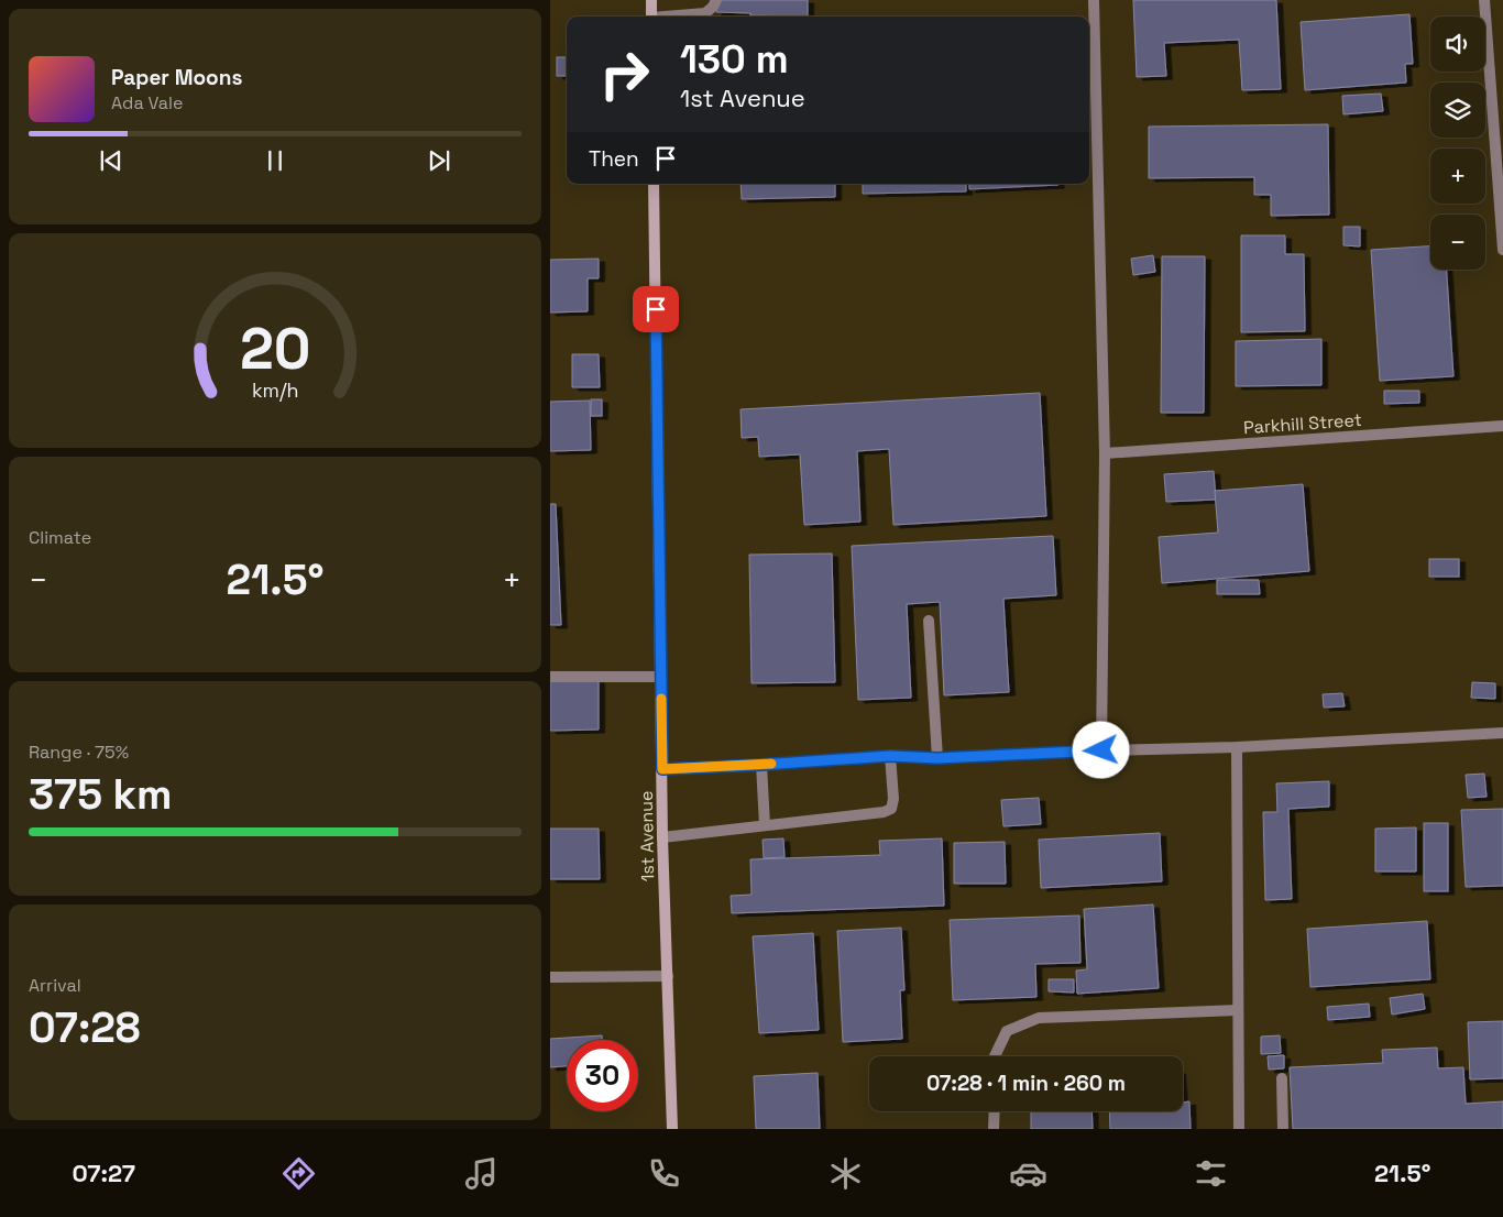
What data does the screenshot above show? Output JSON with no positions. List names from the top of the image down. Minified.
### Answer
{"streets":{"street":["Parkhill Street","1st Avenue"]},"page":{"map_buttons":["+","−"],"turn":["130 m","1st Avenue"],"song":["Paper Moons","Ada Vale"],"then":"Then","tile":["Climate",["Range · 75%","375 km"],["Arrival","07:28"]],"heat":["−","21.5°","+"],"limit":"30","trip":"07:28 · 1 min · 260 m","tabs":["07:27","21.5°"],"gauge":["20","km/h"]}}
